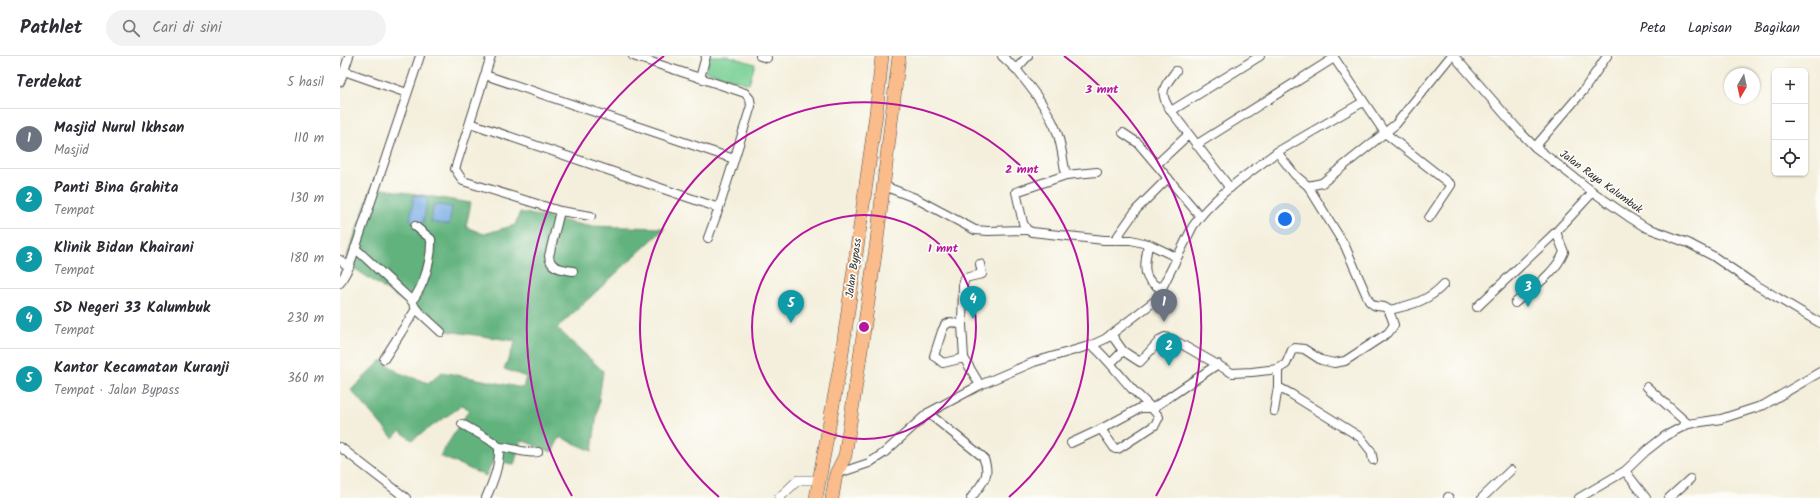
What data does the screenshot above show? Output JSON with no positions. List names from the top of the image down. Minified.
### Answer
{"streets":{"highway":["Jalan Bypass"],"street":["Jalan Raya Kalumbuk"]},"north":"bottom","page":{"header":"Pathlet","search":"Cari di sini","nav":["Peta","Lapisan","Bagikan"],"heading":["Terdekat","5 hasil"],"map_buttons":["+","−"],"list":[{"mark":"1","name":"Masjid Nurul Ikhsan","note":"Masjid","value":"110 m"},{"mark":"2","name":"Panti Bina Grahita","note":"Tempat","value":"130 m"},{"mark":"3","name":"Klinik Bidan Khairani","note":"Tempat","value":"180 m"},{"mark":"4","name":"SD Negeri 33 Kalumbuk","note":"Tempat","value":"230 m"},{"mark":"5","name":"Kantor Kecamatan Kuranji","note":"Tempat · Jalan Bypass","value":"360 m"}],"pins":["3","4","1","5","2"]},"rings":["3 mnt","2 mnt","1 mnt"]}
